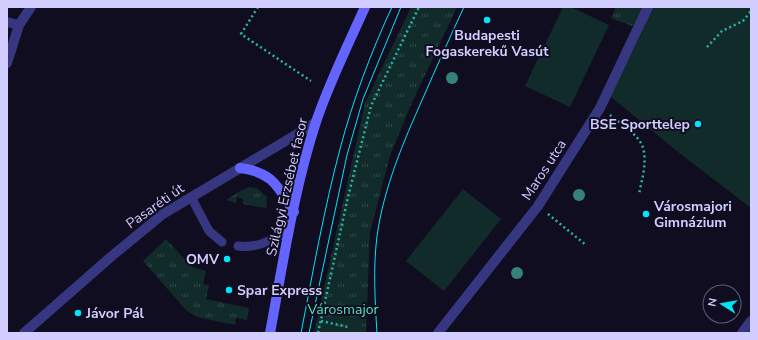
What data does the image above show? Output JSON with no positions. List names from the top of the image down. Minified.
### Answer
{"streets":{"main road":["Szilágyi Erzsébet fasor"],"street":["Maros utca","Pasaréti út"]},"crossings":[["Szilágyi Erzsébet fasor","Pasaréti út"]],"parks":["Városmajor"],"places":["Budapesti Fogaskerekű Vasút","BSE Sporttelep","Városmajori Gimnázium","OMV","Spar Express","Jávor Pál"],"north":"left"}
